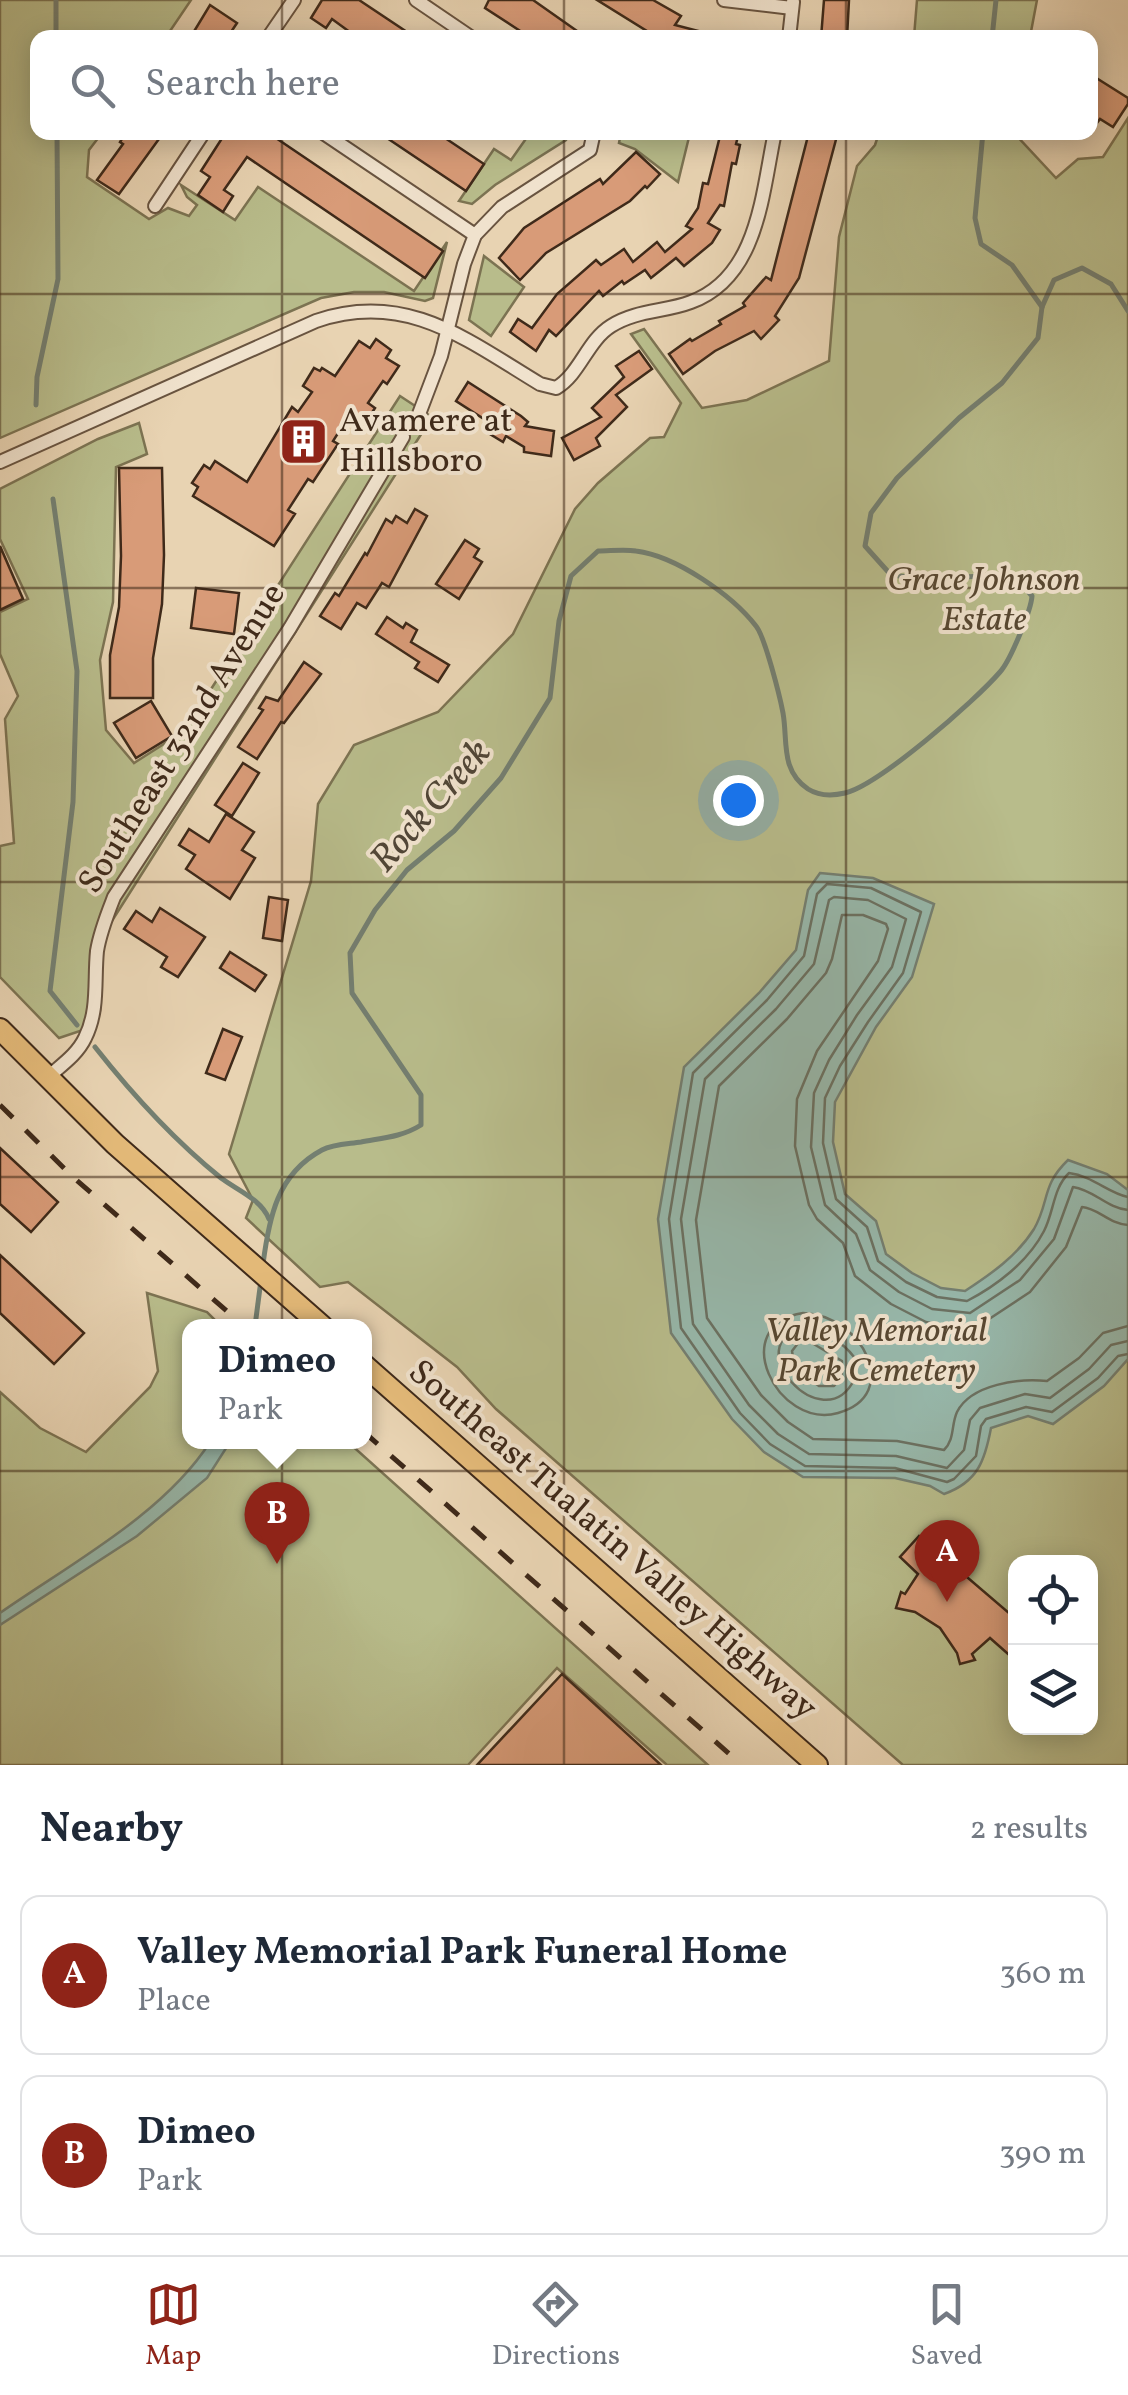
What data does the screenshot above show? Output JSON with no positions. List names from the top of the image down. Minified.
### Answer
{"streets":{"main road":["Southeast Tualatin Valley Highway"],"street":["Southeast 32nd Avenue"]},"water":["Rock Creek"],"parks":["Grace Johnson Estate","Valley Memorial Park Cemetery"],"places":{"building":["Avamere at Hillsboro"]},"page":{"search":"Search here","popup":["Dimeo","Park"],"pins":["B","A"],"heading":["Nearby","2 results"],"list":[{"mark":"A","name":"Valley Memorial Park Funeral Home","note":"Place","value":"360 m"},{"mark":"B","name":"Dimeo","note":"Park","value":"390 m"}],"nav":["Map","Directions","Saved"]}}
